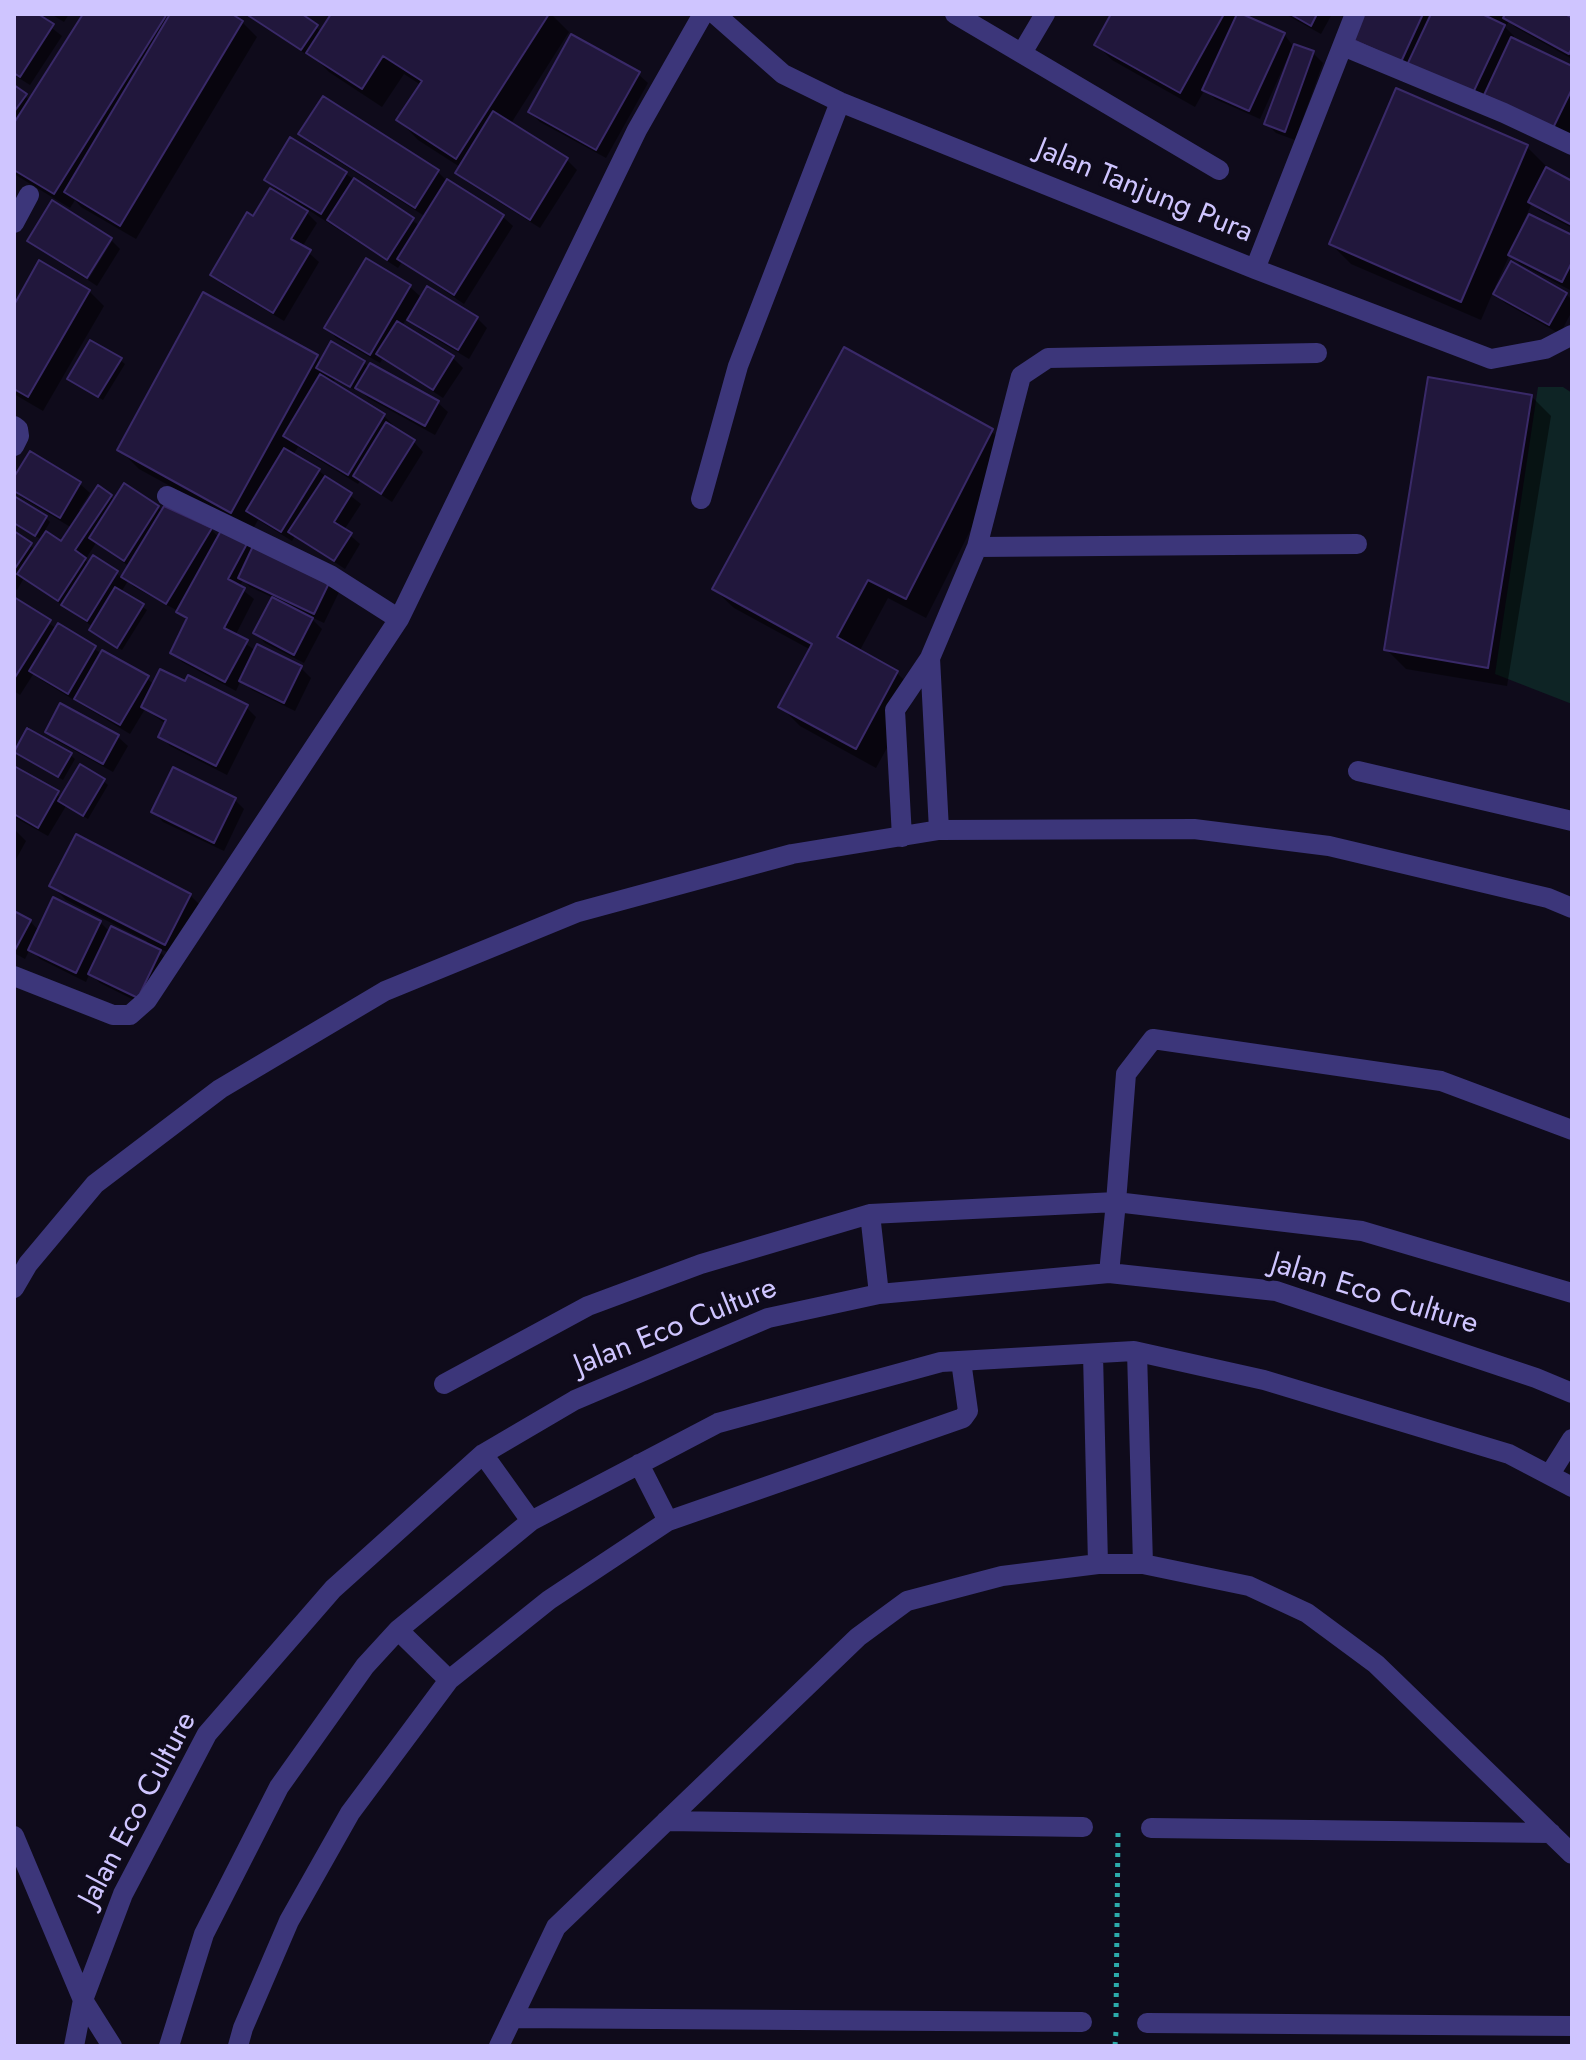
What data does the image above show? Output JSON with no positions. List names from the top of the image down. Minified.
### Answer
{"streets":{"street":["Jalan Tanjung Pura","Jalan Eco Culture"]}}
